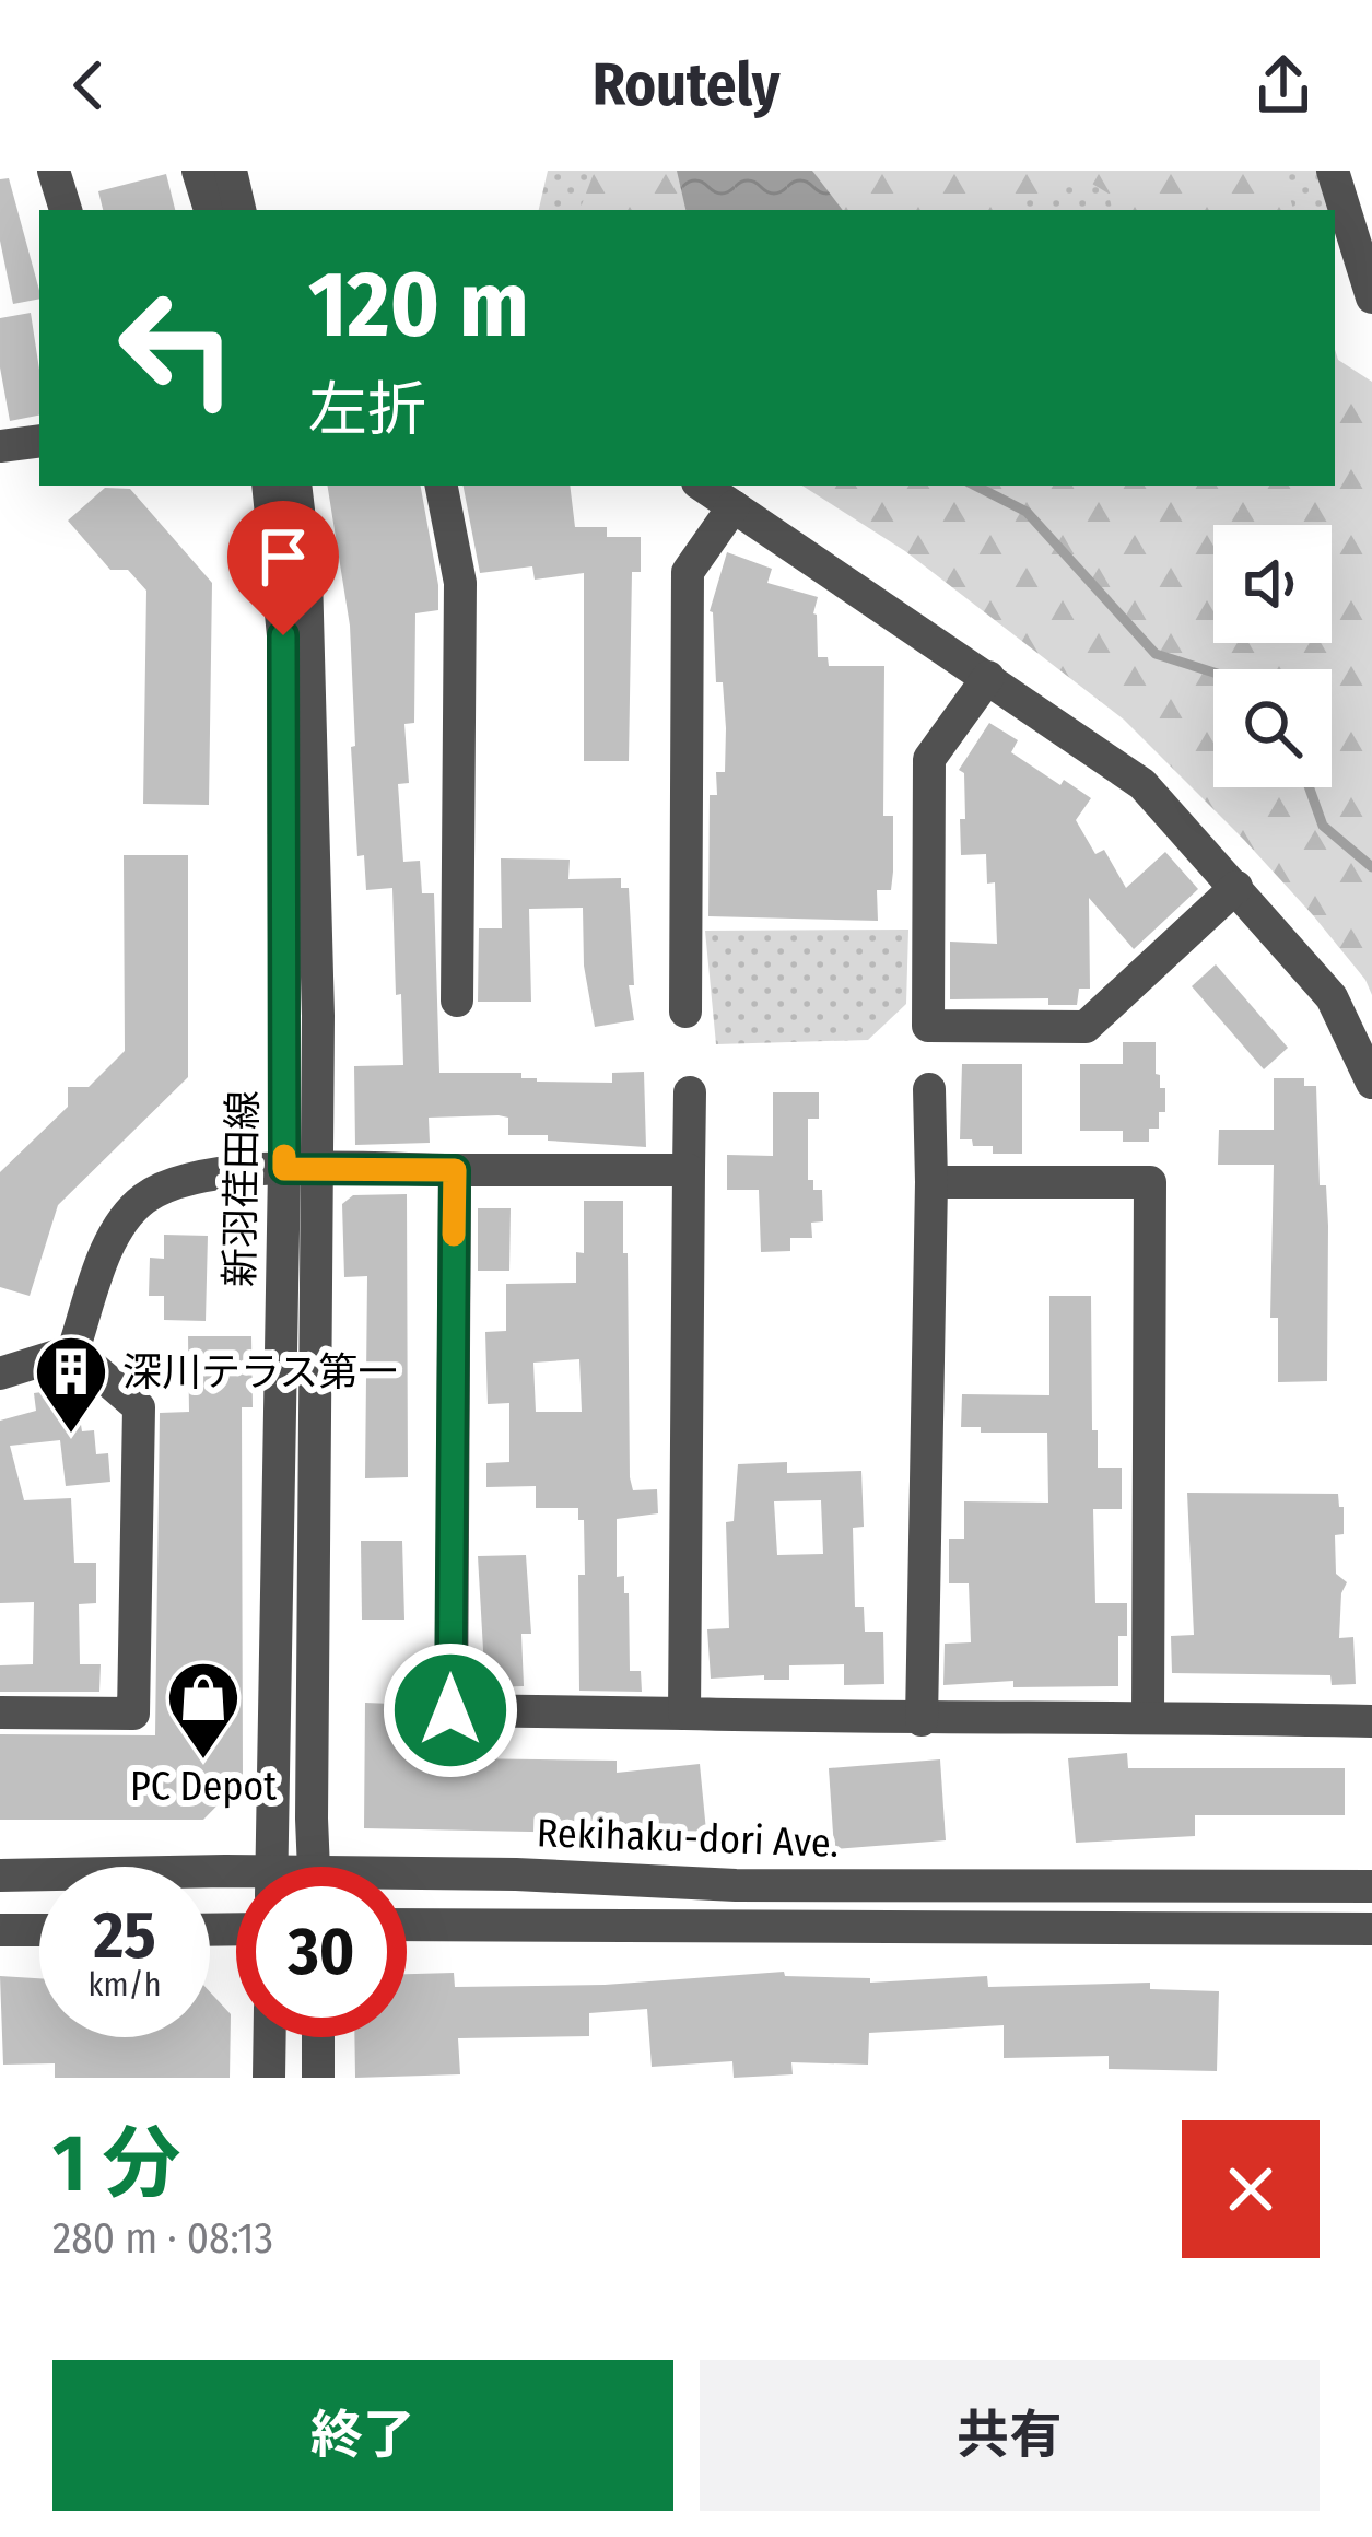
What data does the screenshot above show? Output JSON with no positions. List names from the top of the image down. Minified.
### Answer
{"streets":{"street":["新羽荏田線","Rekihaku-dori Ave."]},"places":{"building":["深川テラス第一"],"shop":["PC Depot"]},"page":{"header":"Routely","turn":["120 m","左折"],"speed":"25 km/h","limit":"30","heading":["1 分","280 m · 08:13"],"buttons":["終了","共有"]}}
